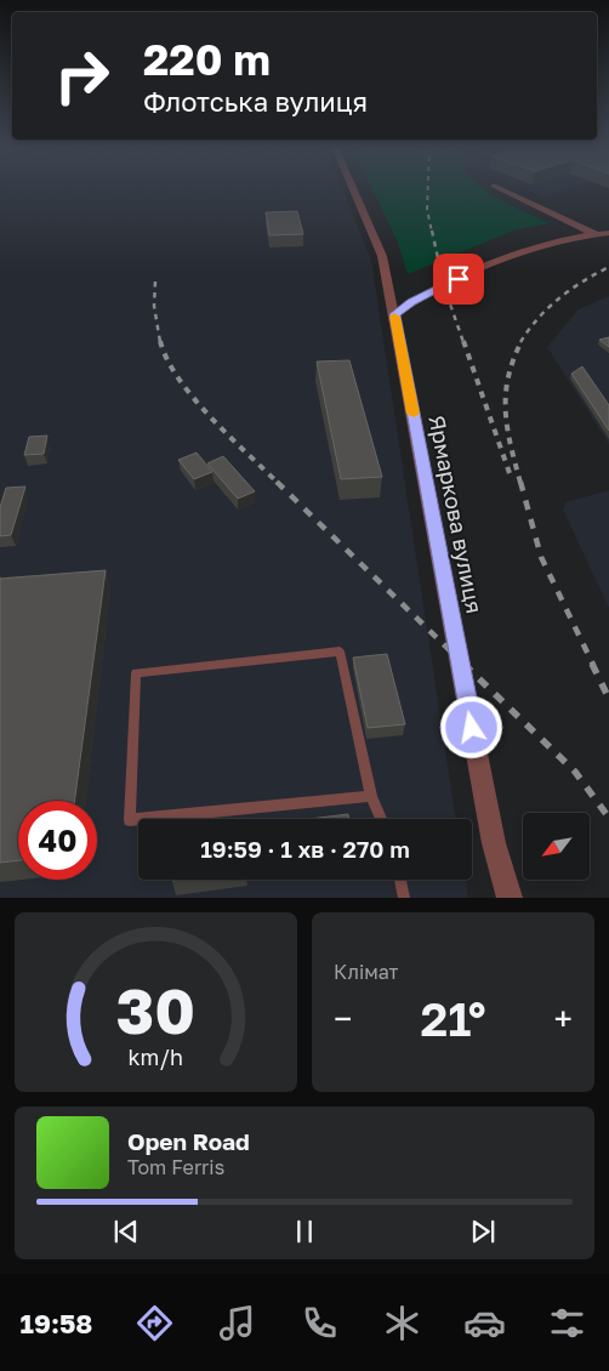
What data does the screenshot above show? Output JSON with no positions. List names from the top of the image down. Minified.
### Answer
{"streets":{"street":["Ярмаркова вулиця"]},"north":"bottom left","page":{"turn":["220 m","Флотська вулиця"],"limit":"40","trip":"19:59 · 1 хв · 270 m","tile":"Клімат","heat":["−","21°","+"],"song":["Open Road","Tom Ferris"],"tabs":"19:58","gauge":["30","km/h"]}}
